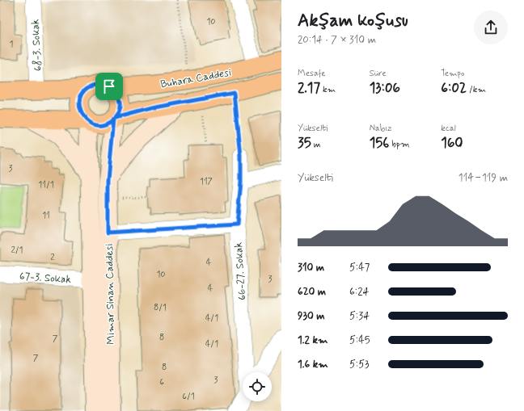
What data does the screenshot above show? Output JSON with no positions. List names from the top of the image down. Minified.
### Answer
{"streets":{"main road":["Buhara Caddesi"],"street":["68-3. Sokak","66-27. Sokak","67-3. Sokak","Mimar Sinan Caddesi"]},"crossings":[["Buhara Caddesi","Mimar Sinan Caddesi"],["67-3. Sokak","Mimar Sinan Caddesi"]],"house_numbers":["10","1","3","117","11/1","11","2/1","2","4","10","3","4","8/1","4/1","8","7","4/1","7","8","3","6","6/1"],"page":{"heading":["Akşam koşusu","20:14 · 7 × 310 m"],"stats":[["Mesafe","2.17 km"],["Süre","13:06"],["Tempo","6:02 /km"],["Yükselti","35 m"],["Nabız","156 bpm"],["kcal","160"]],"chart":["Yükselti","114–119 m"],"list":[{"name":"310 m","note":"5:47"},{"name":"620 m","note":"6:24"},{"name":"930 m","note":"5:34"},{"name":"1.2 km","note":"5:45"},{"name":"1.6 km","note":"5:53"}]}}
